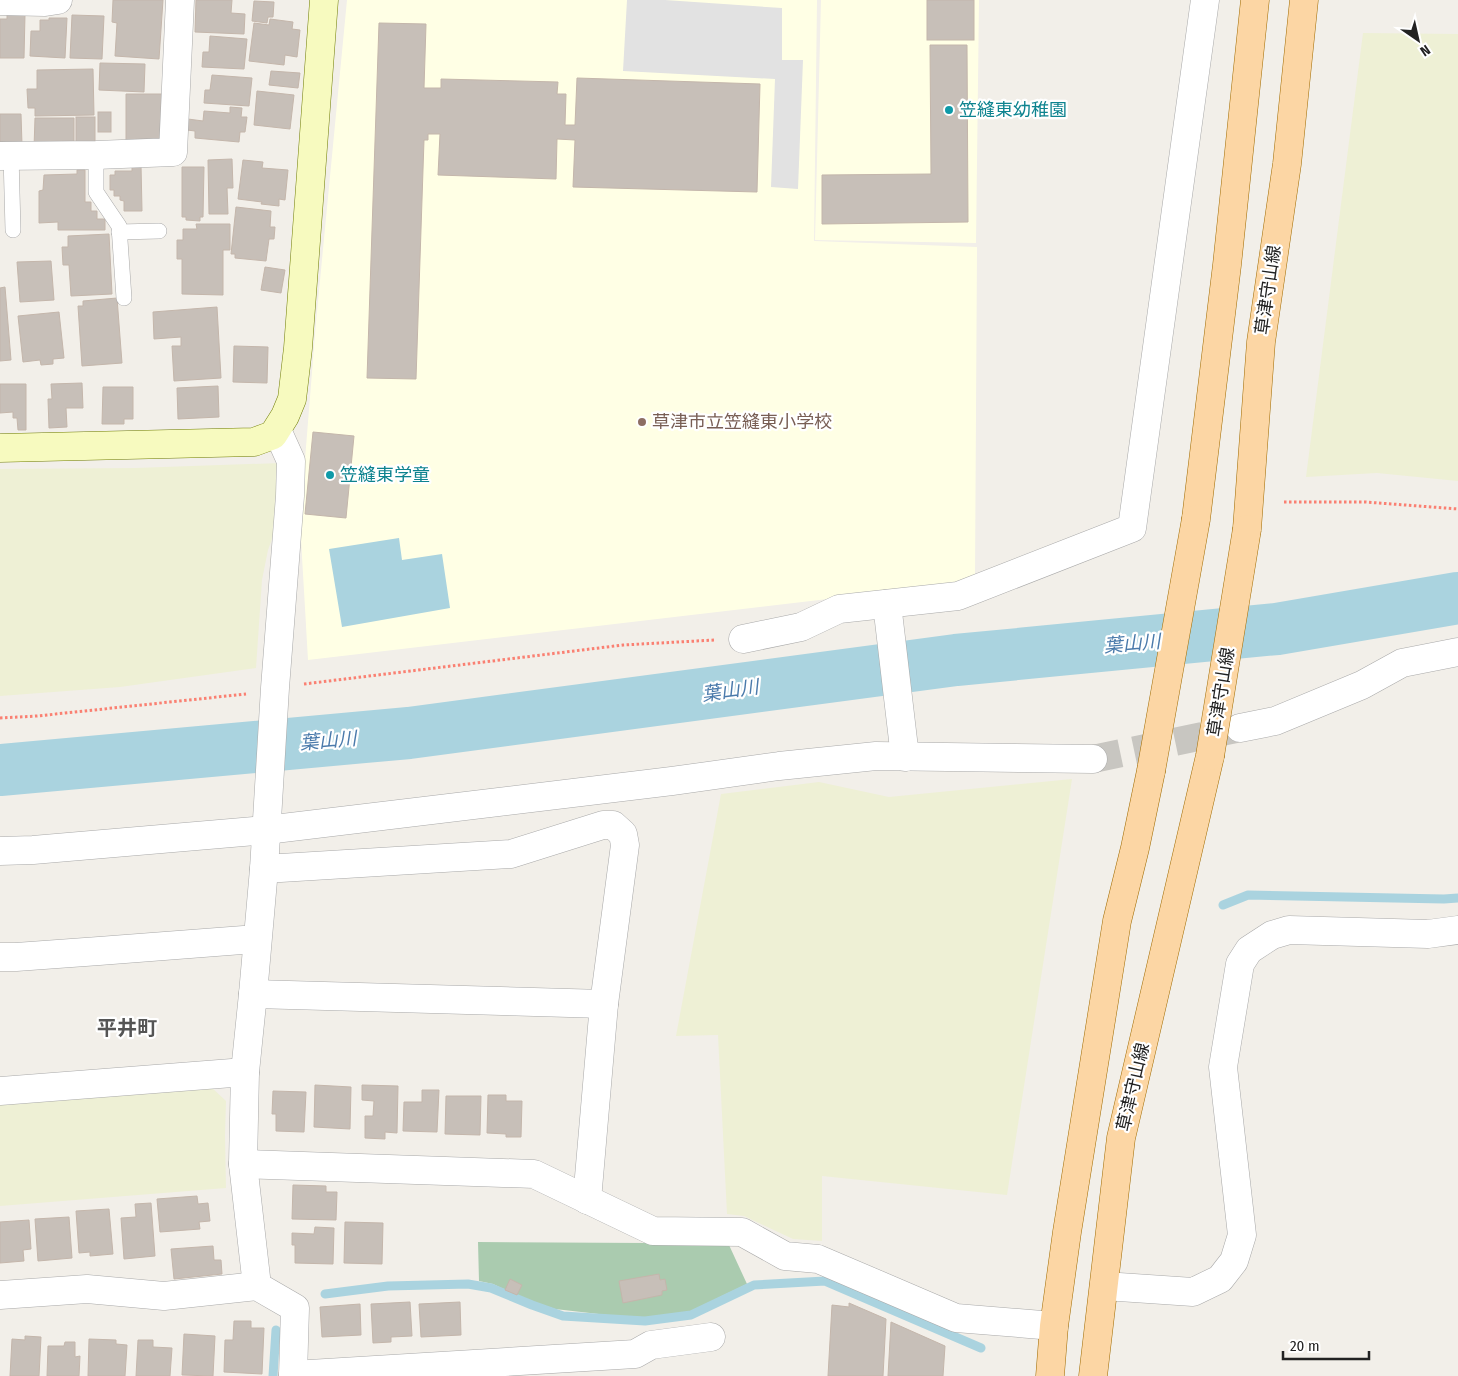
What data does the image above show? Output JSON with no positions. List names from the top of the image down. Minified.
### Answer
{"streets":{"main road":["草津守山線"]},"districts":["平井町"],"water":["葉山川"],"places":["笠縫東幼稚園","草津市立笠縫東小学校","笠縫東学童"],"scale_bar":"20 m","north":"bottom right"}
